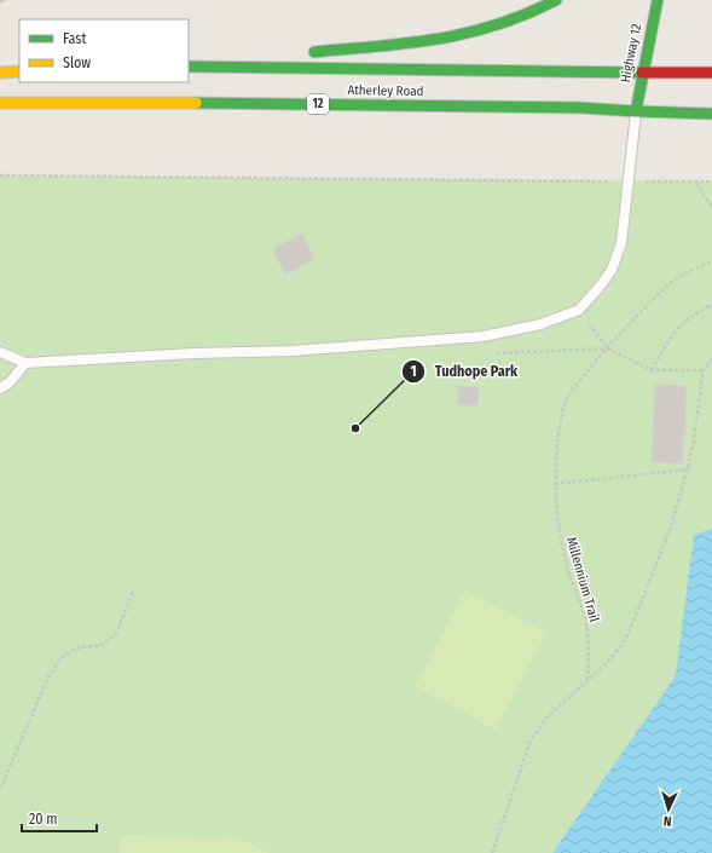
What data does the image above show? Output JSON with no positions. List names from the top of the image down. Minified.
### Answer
{"streets":{"main road":["Highway 12","Atherley Road","12"],"path":["Millennium Trail"]},"crossings":[["Highway 12","Atherley Road"]],"places":["Tudhope Park"],"legend":["Fast","Slow"],"scale_bar":"20 m","north":"bottom"}
